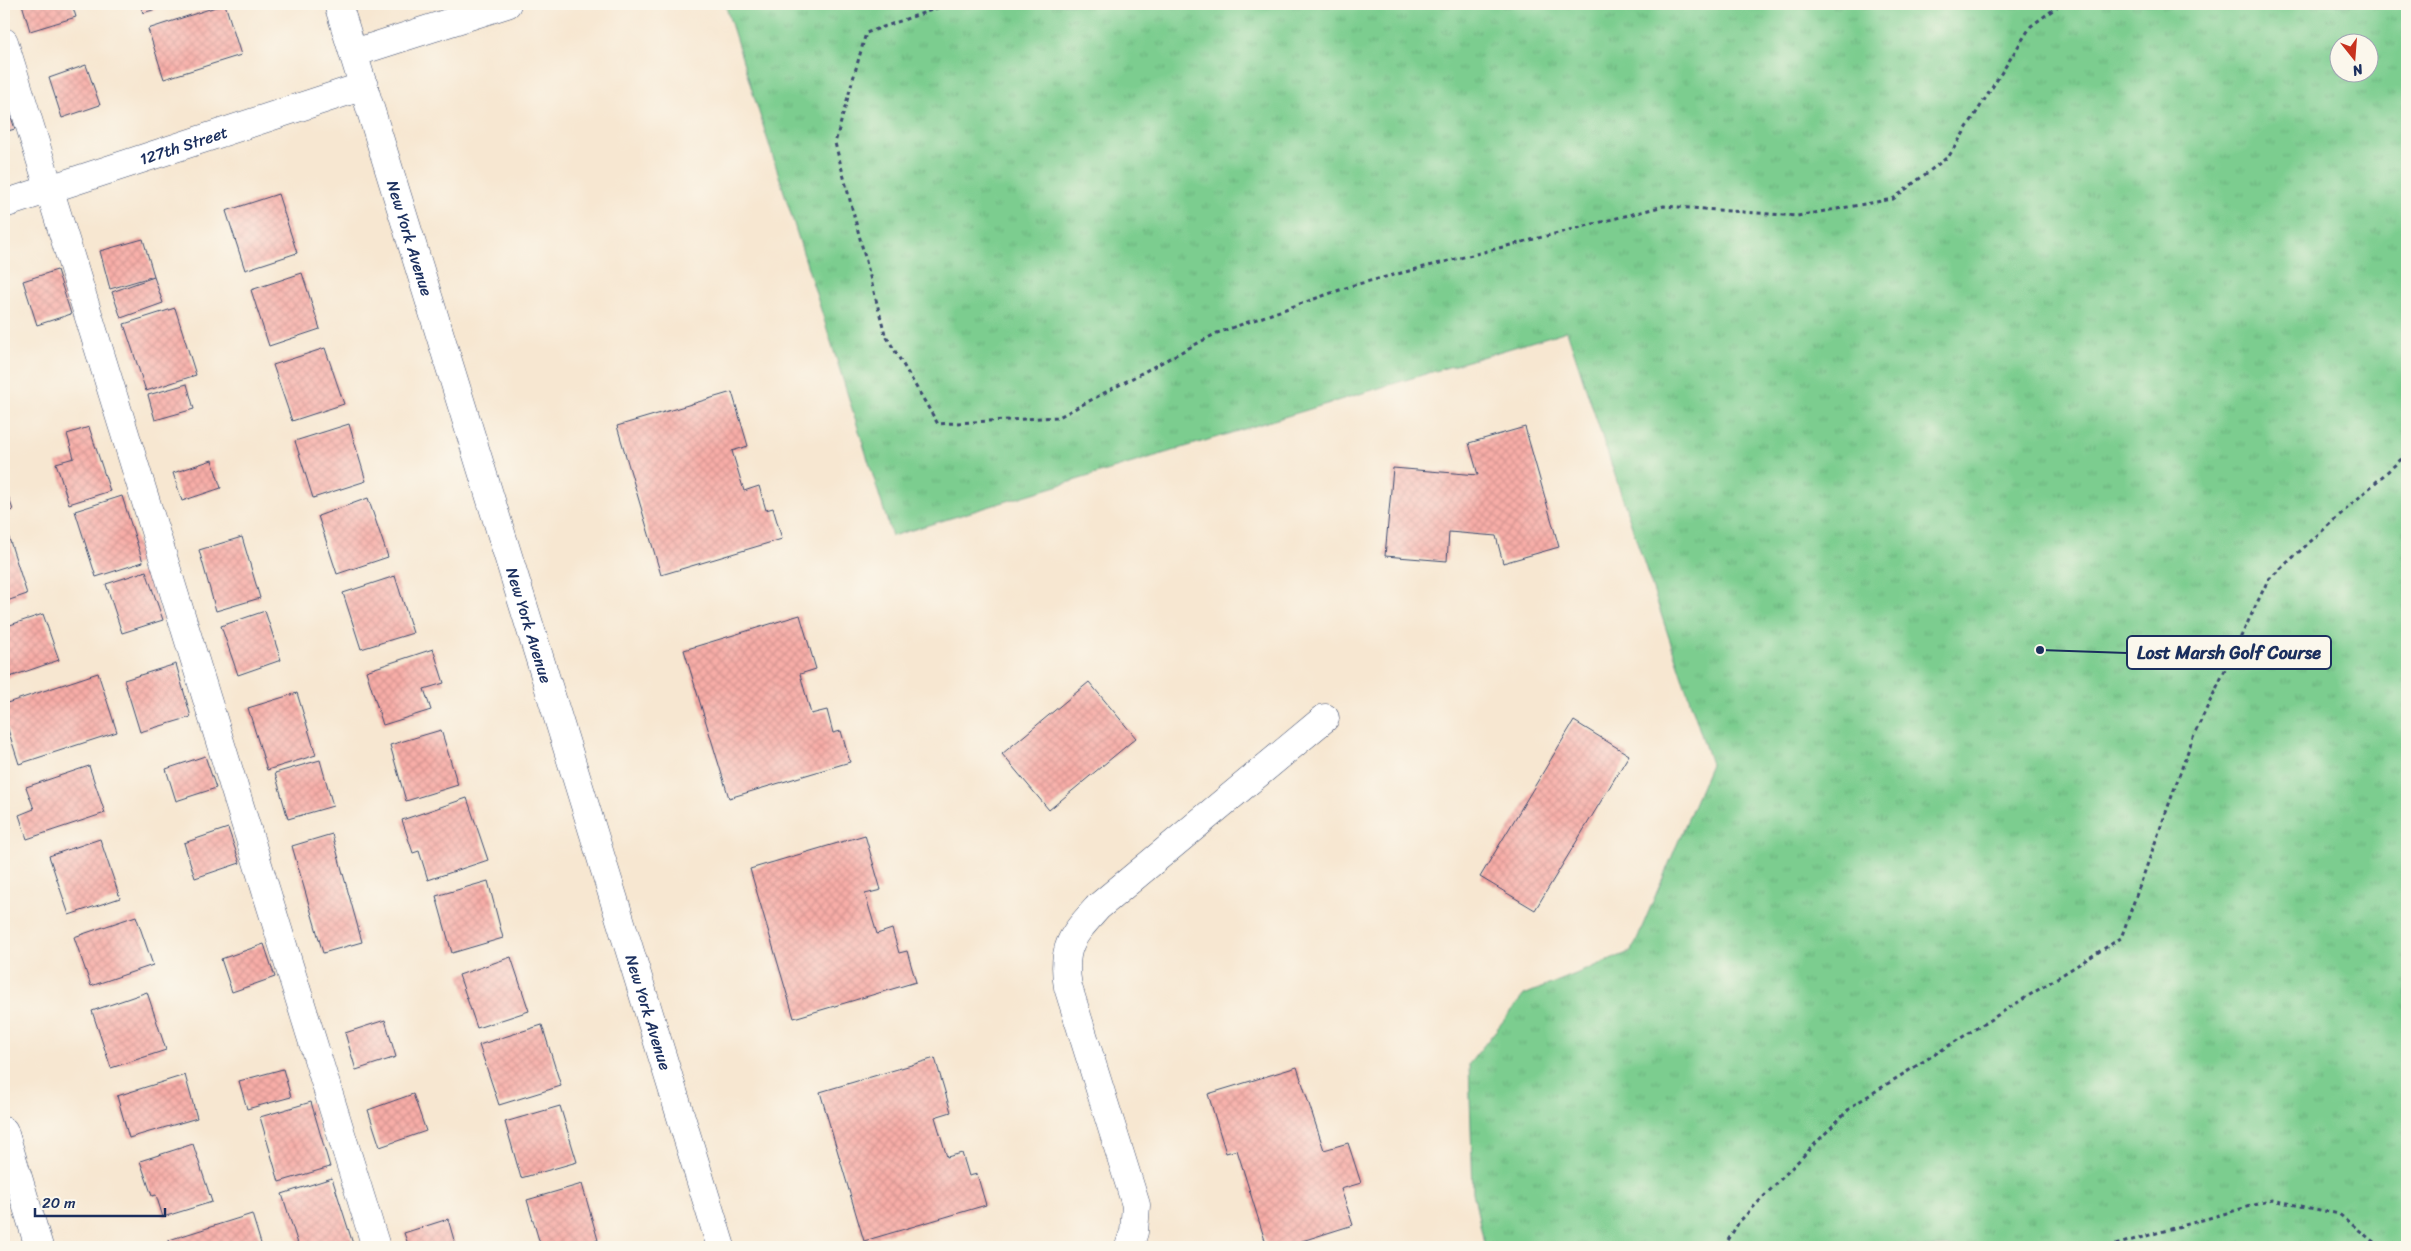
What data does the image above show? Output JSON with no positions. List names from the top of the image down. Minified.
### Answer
{"streets":{"street":["127th Street","New York Avenue"]},"crossings":[["127th Street","New York Avenue"]],"places":["Lost Marsh Golf Course"],"scale_bar":"20 m","north":"bottom"}
